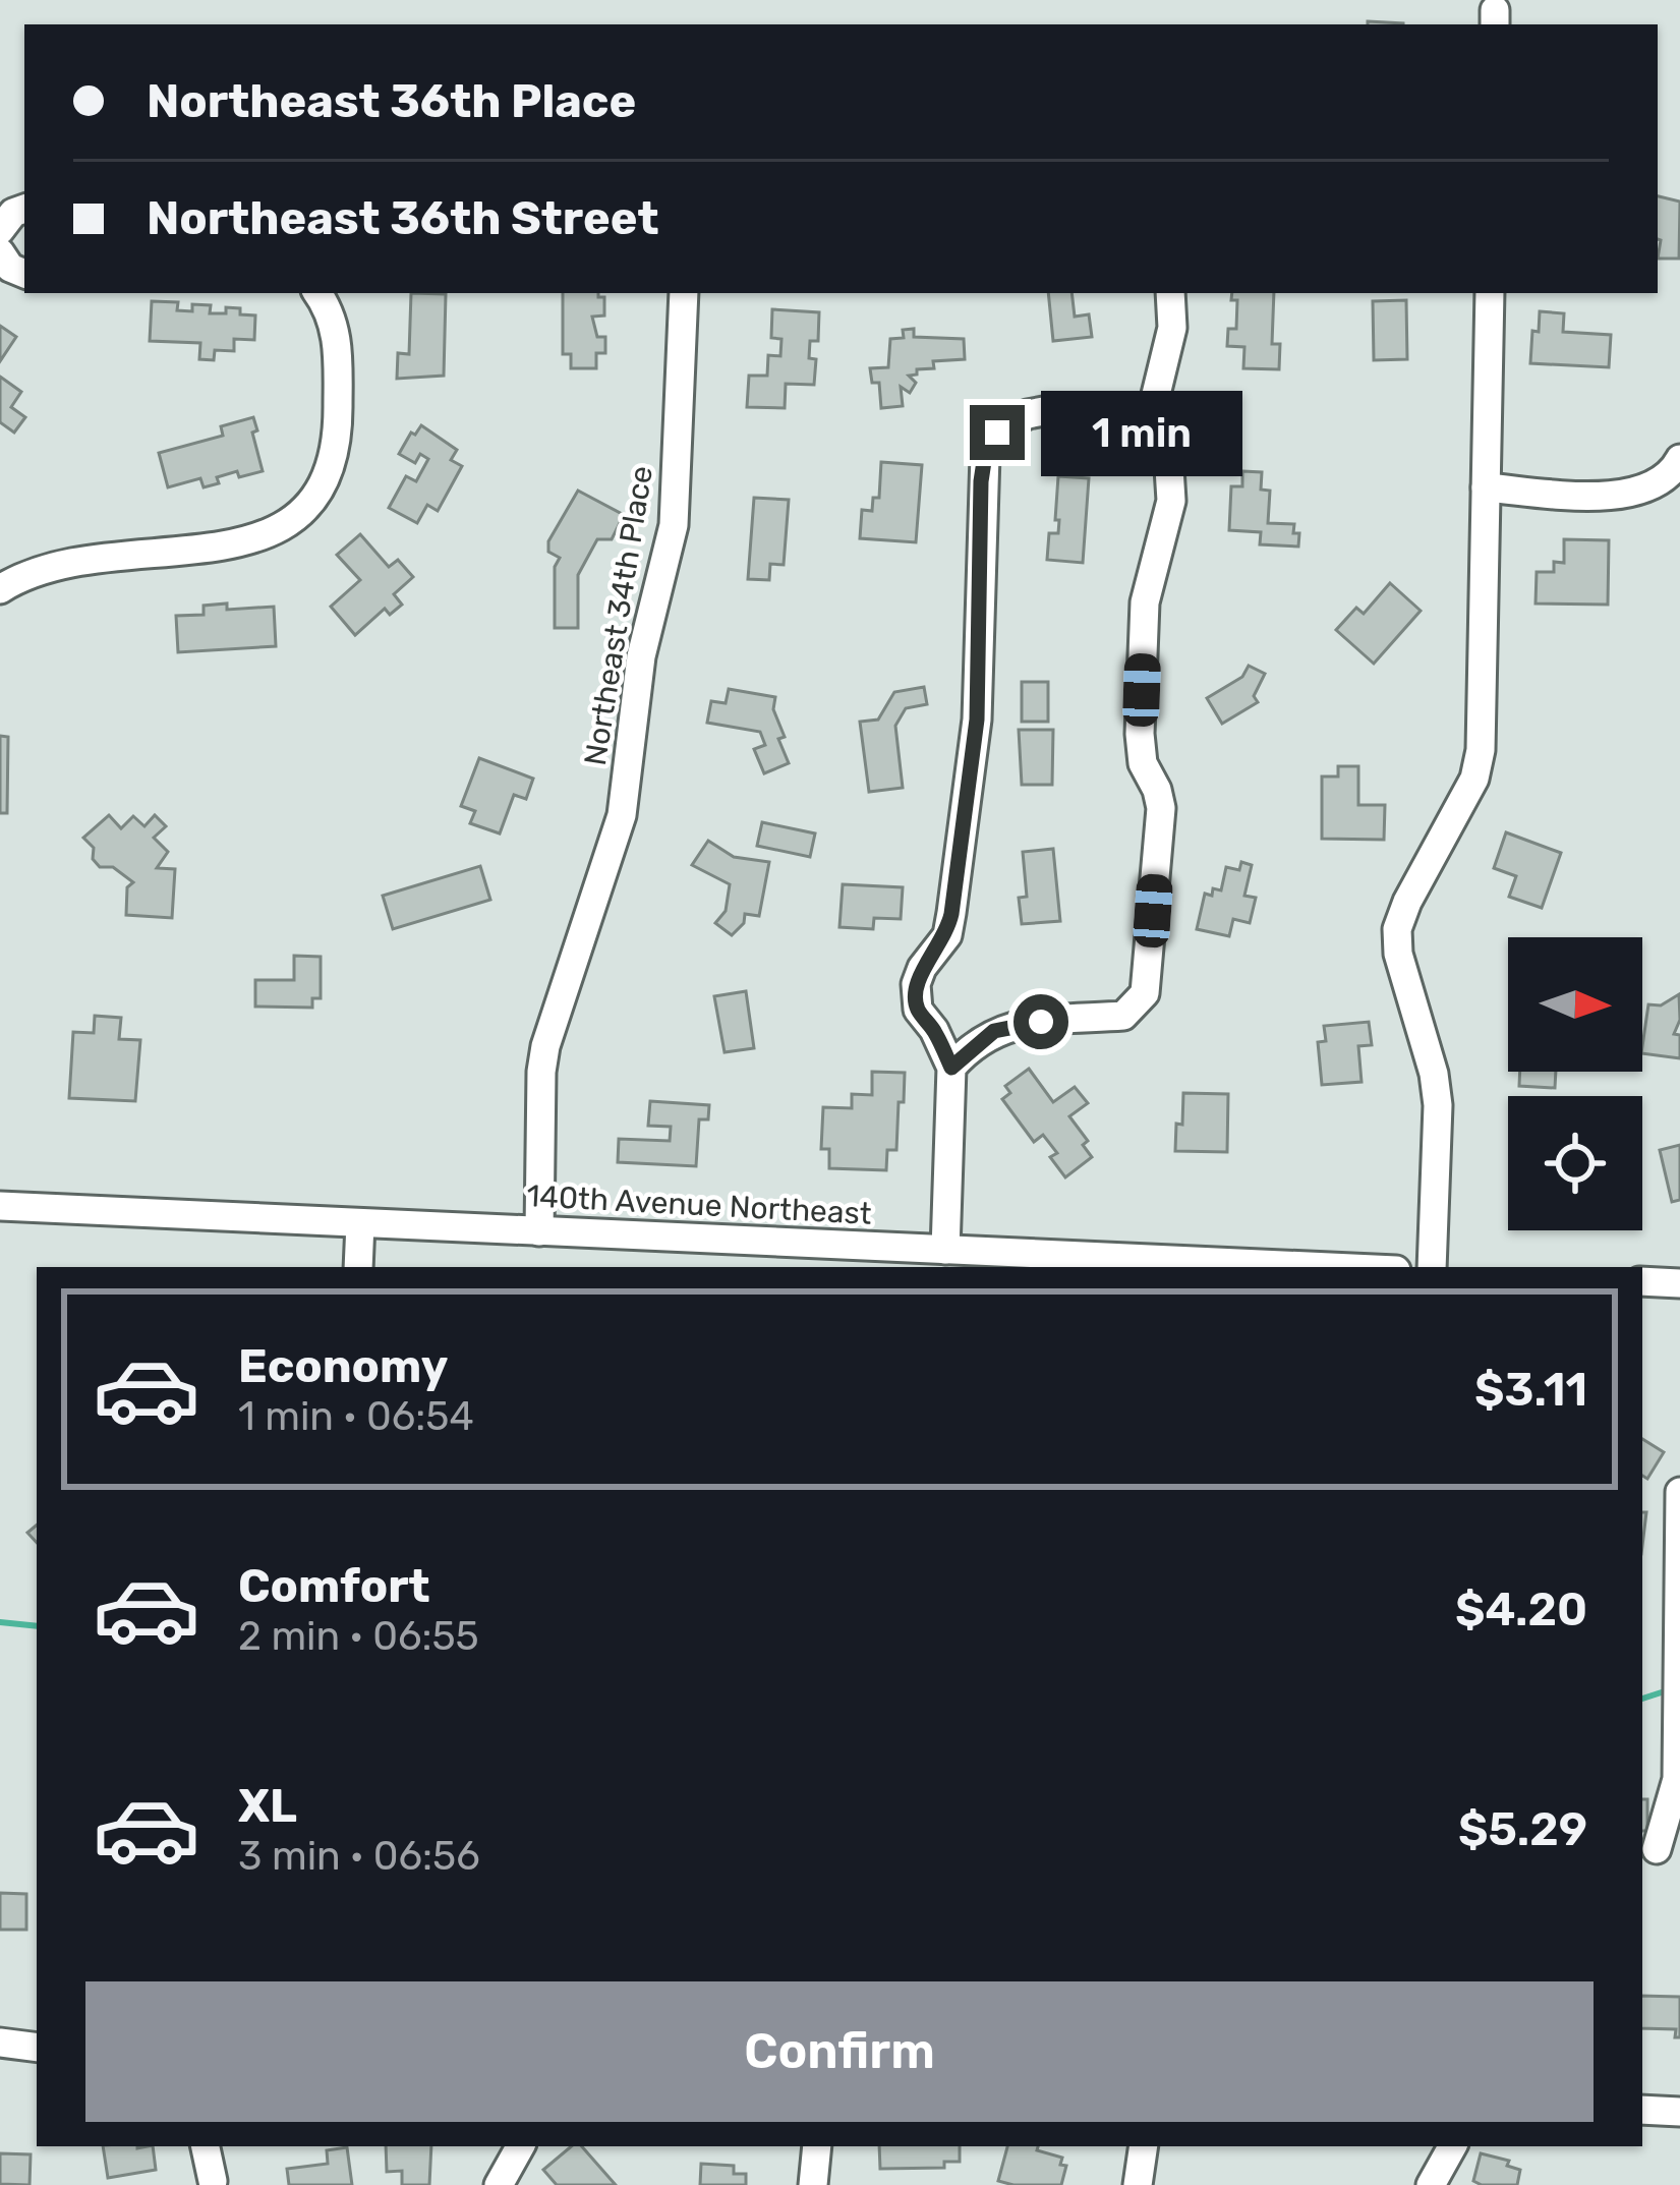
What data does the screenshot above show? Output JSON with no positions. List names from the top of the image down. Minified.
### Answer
{"streets":{"street":["Northeast 34th Place","140th Avenue Northeast"]},"crossings":[["Northeast 34th Place","140th Avenue Northeast"]],"north":"right","page":{"banner":["Northeast 36th Place","Northeast 36th Street"],"bubble":"1 min","list":[{"name":"Economy","note":"1 min · 06:54","value":"$3.11"},{"name":"Comfort","note":"2 min · 06:55","value":"$4.20"},{"name":"XL","note":"3 min · 06:56","value":"$5.29"}],"buttons":"Confirm"}}
